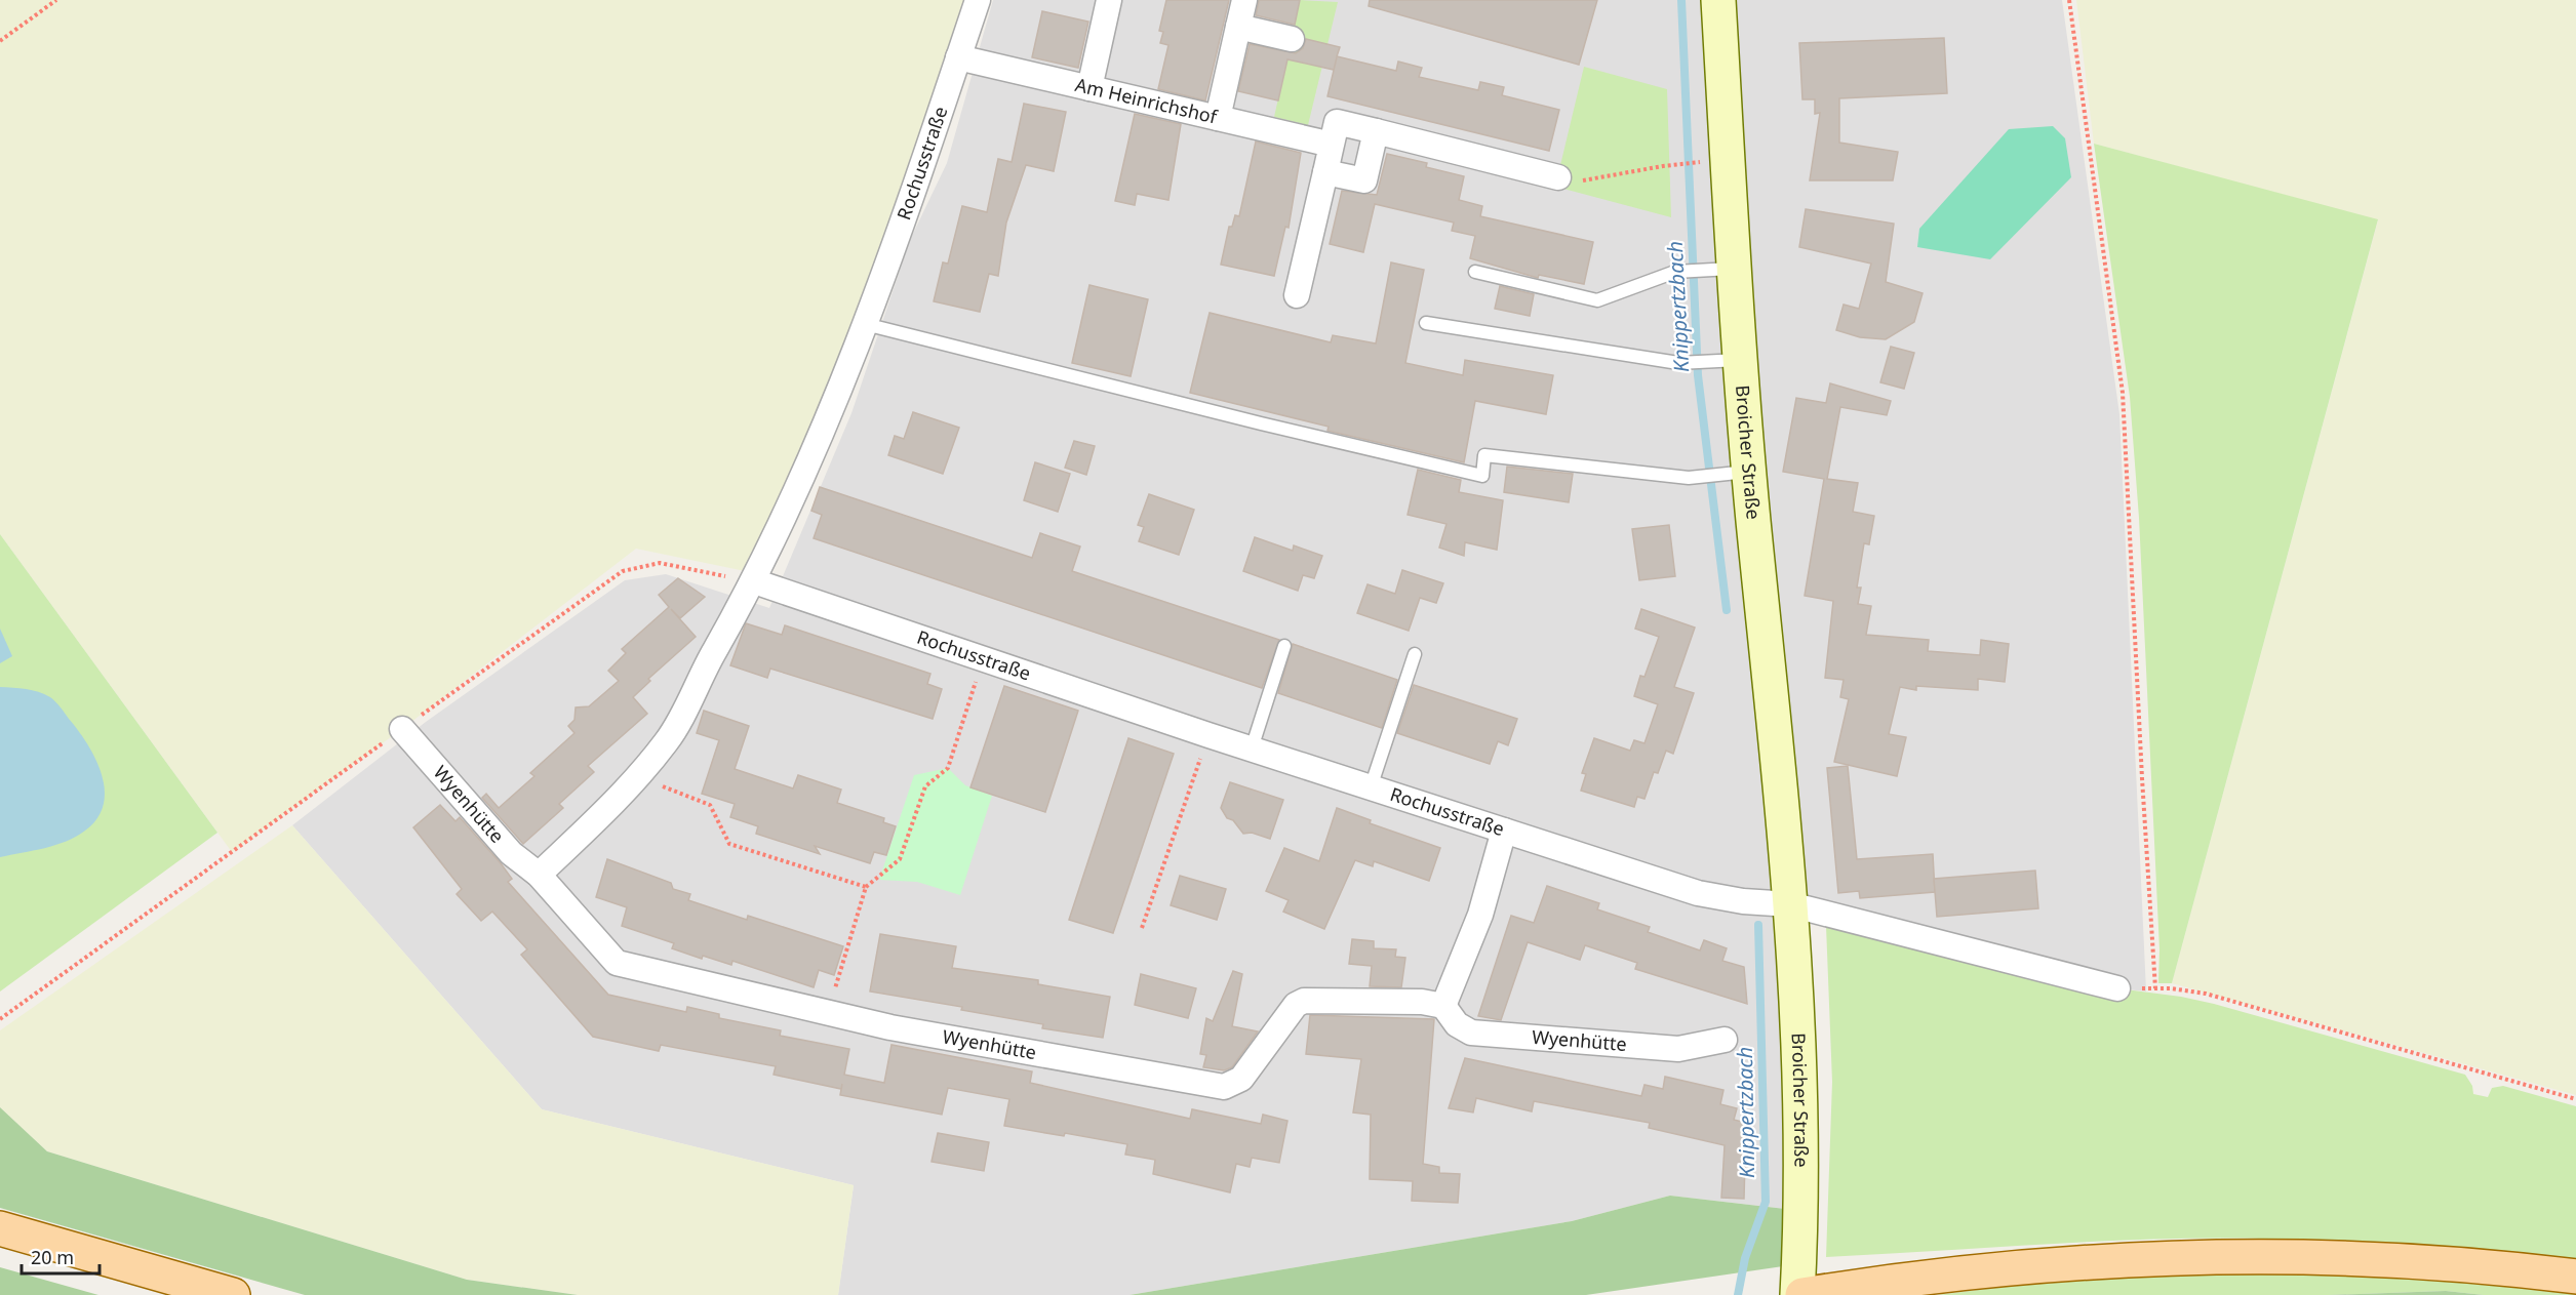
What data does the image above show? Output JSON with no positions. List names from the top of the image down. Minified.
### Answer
{"streets":{"street":["Am Heinrichshof","Rochusstraße","Broicher Straße","Wyenhütte"]},"crossings":[["Am Heinrichshof","Rochusstraße"],["Rochusstraße","Broicher Straße"]],"water":["Knippertzbach"],"scale_bar":"20 m"}
